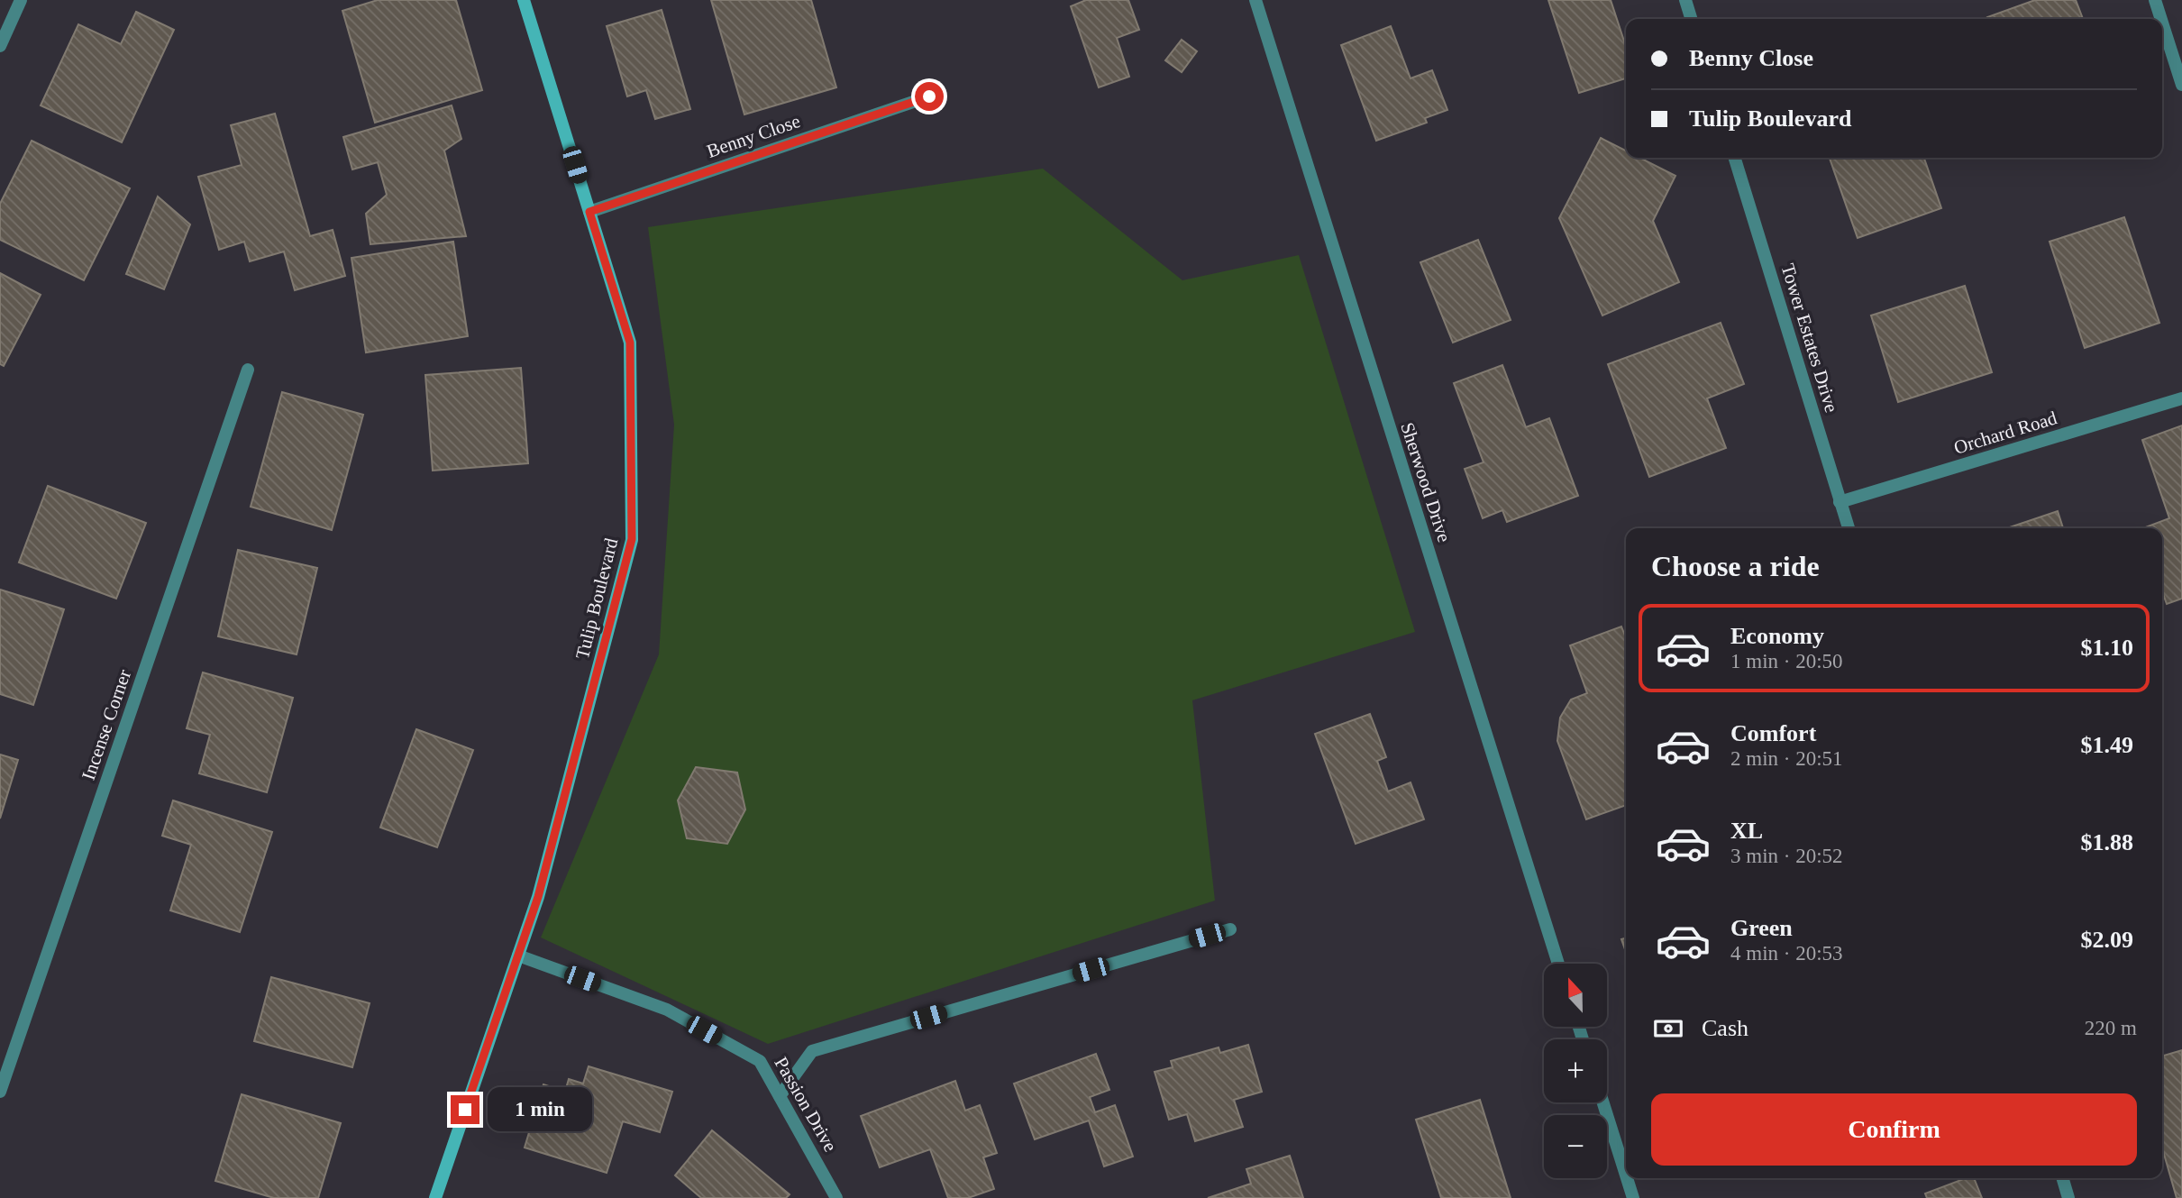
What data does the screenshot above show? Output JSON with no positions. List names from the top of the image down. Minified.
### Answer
{"streets":{"street":["Benny Close","Tower Estates Drive","Orchard Road","Sherwood Drive","Tulip Boulevard","Incense Corner","Passion Drive"]},"crossings":[["Benny Close","Tulip Boulevard"],["Tower Estates Drive","Orchard Road"],["Tulip Boulevard","Passion Drive"]],"north":"top","page":{"banner":["Benny Close","Tulip Boulevard"],"heading":"Choose a ride","list":[{"name":"Economy","note":"1 min · 20:50","value":"$1.10"},{"name":"Comfort","note":"2 min · 20:51","value":"$1.49"},{"name":"XL","note":"3 min · 20:52","value":"$1.88"},{"name":"Green","note":"4 min · 20:53","value":"$2.09"}],"map_buttons":["+","−"],"pay":["Cash","220 m"],"buttons":"Confirm","bubble":"1 min"}}
